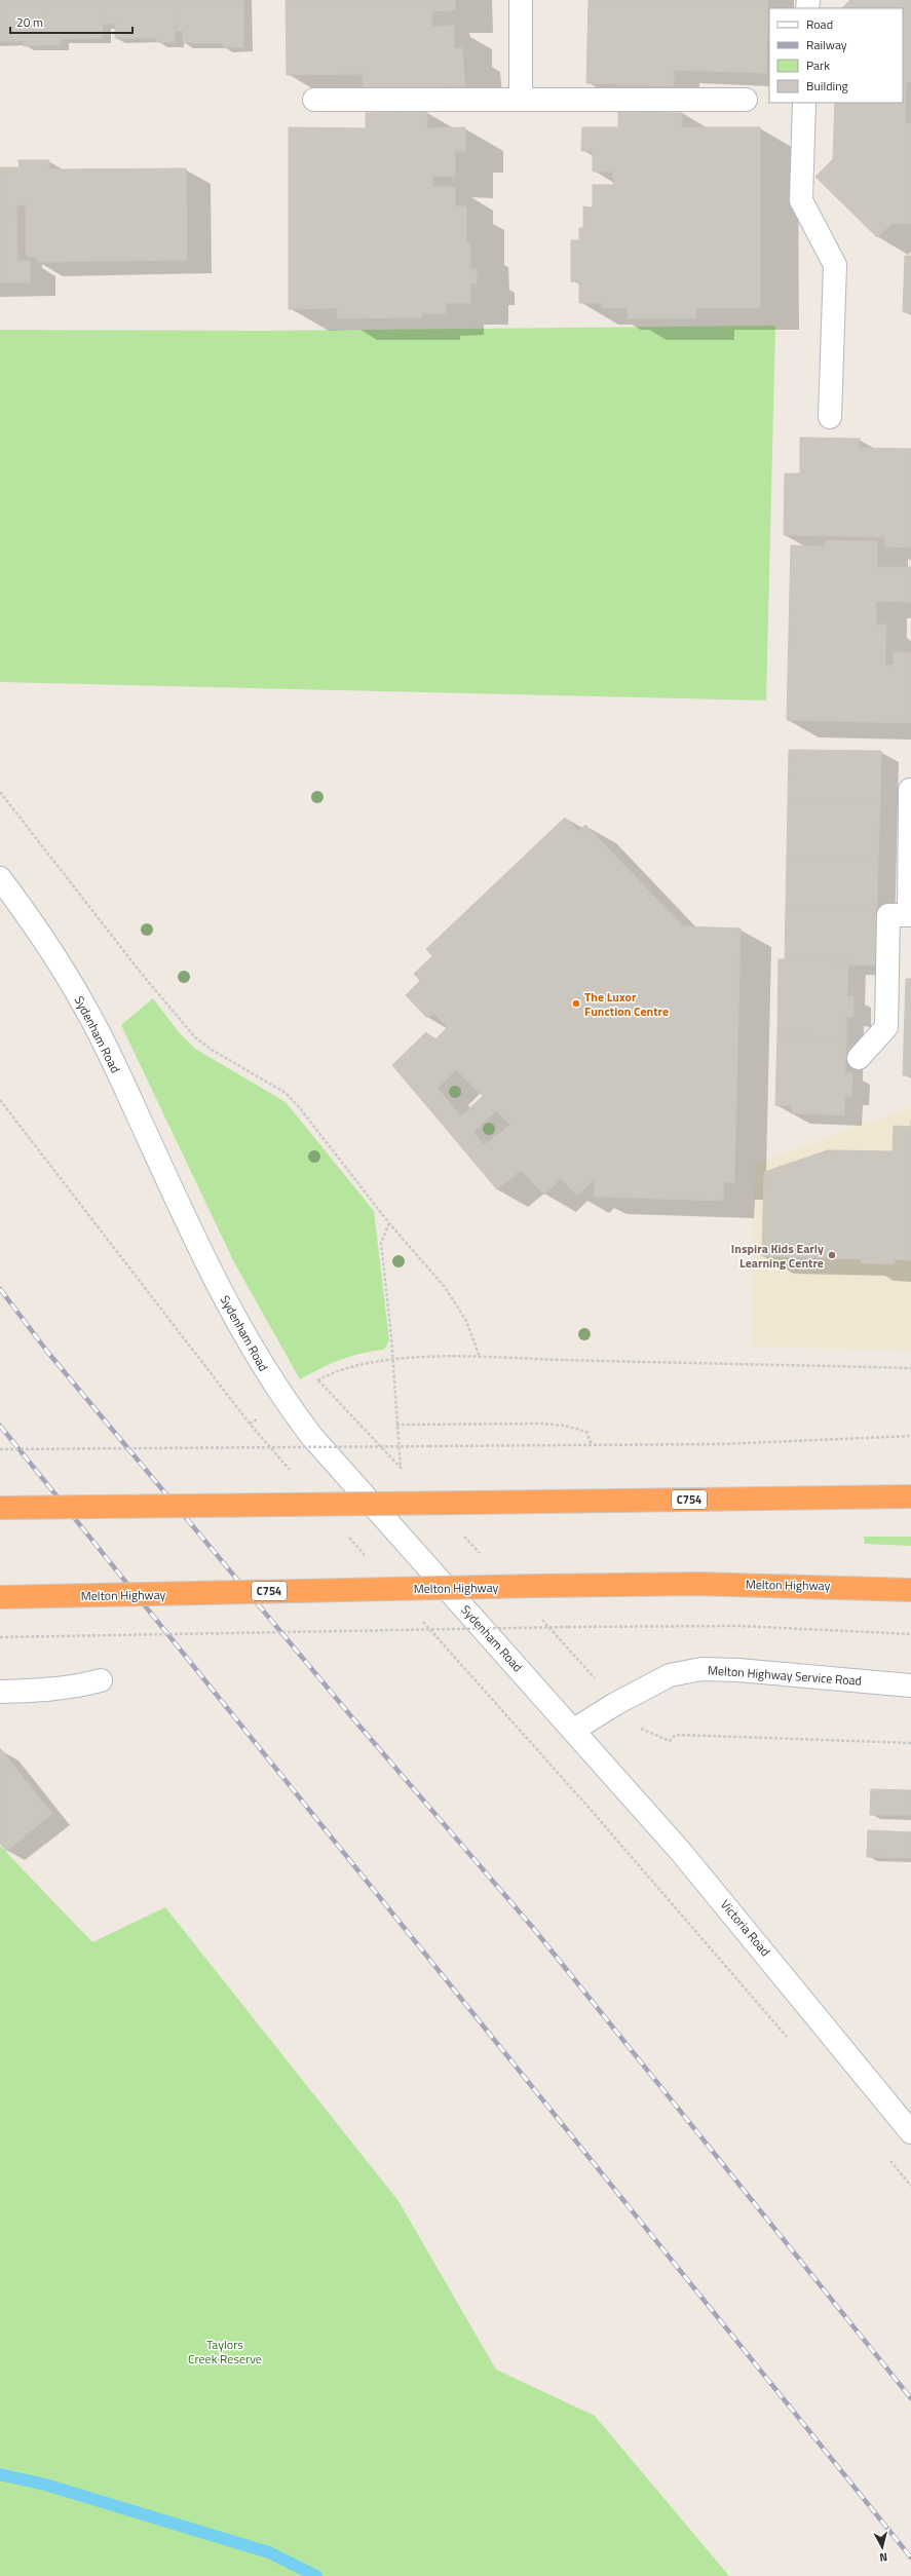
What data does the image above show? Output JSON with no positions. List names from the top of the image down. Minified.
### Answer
{"streets":{"highway":["C754","Melton Highway"],"street":["Sydenham Road","Melton Highway Service Road","Victoria Road"]},"crossings":[["Sydenham Road","Melton Highway Service Road"],["Sydenham Road","Victoria Road"],["Melton Highway Service Road","Victoria Road"]],"parks":["Taylors Creek Reserve"],"places":["The Luxor Function Centre","Inspira Kids Early Learning Centre"],"legend":["Road","Railway","Park","Building"],"scale_bar":"20 m","north":"bottom"}
